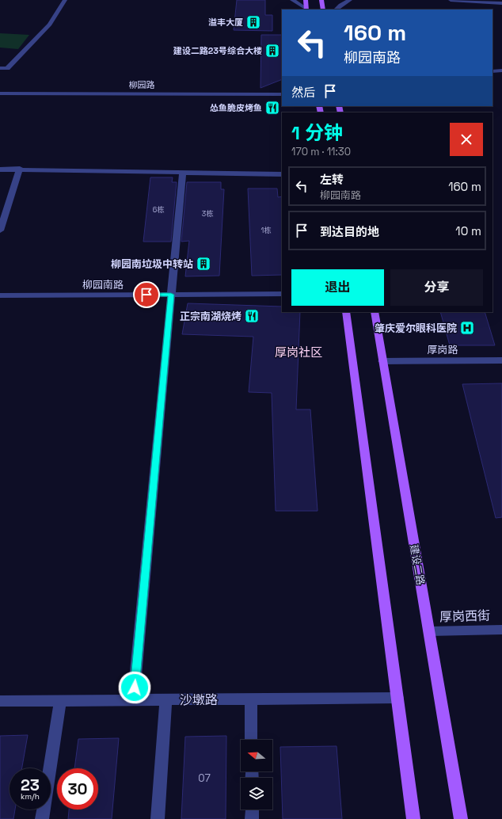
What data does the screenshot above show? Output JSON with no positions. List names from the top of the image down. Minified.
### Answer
{"streets":{"main road":["建设二路"],"street":["柳园路","柳园南路","厚岗路","厚岗西街","沙墩路"]},"crossings":[["厚岗路","建设二路"],["建设二路","厚岗西街"]],"districts":["厚岗社区"],"places":{"building":["溢丰大厦","建设二路23号综合大楼","柳园南垃圾中转站"],"restaurant":["怂鱼脆皮烤鱼","正宗南湖烧烤"],"hospital":["肇庆爱尔眼科医院"]},"house_numbers":["6栋","3栋","1栋","07"],"north":"left","page":{"turn":["160 m","柳园南路"],"then":"然后","heading":["1 分钟","170 m · 11:30"],"list":[{"name":"左转","note":"柳园南路","value":"160 m"},{"name":"到达目的地","value":"10 m"}],"buttons":["退出","分享"],"speed":"23 km/h","limit":"30"}}
